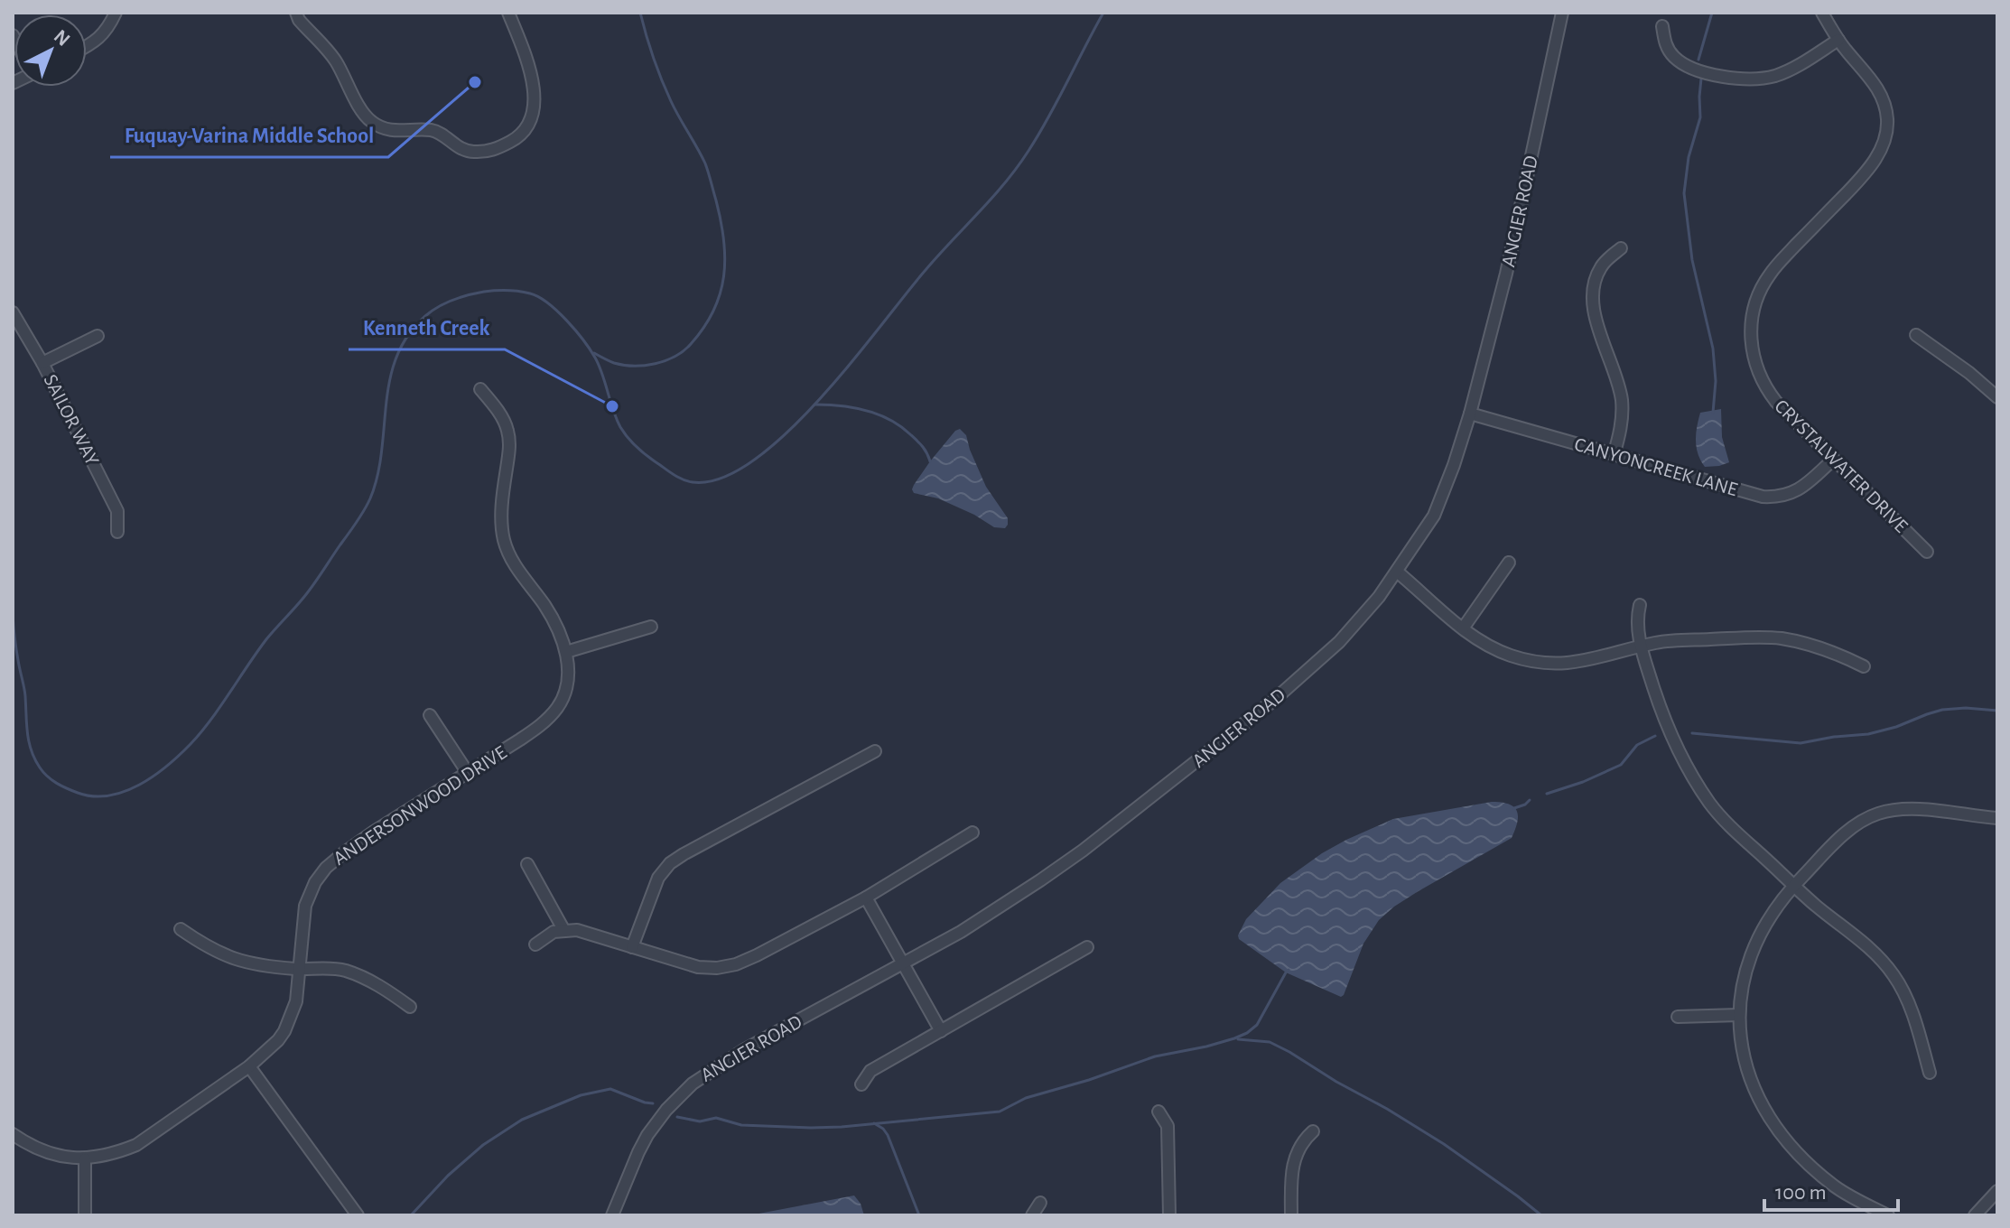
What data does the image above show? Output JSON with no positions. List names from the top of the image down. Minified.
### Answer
{"streets":{"street":["ANGIER ROAD","SAILOR WAY","CRYSTALWATER DRIVE","CANYONCREEK LANE","ANDERSONWOOD DRIVE"]},"crossings":[["ANGIER ROAD","CANYONCREEK LANE"],["CRYSTALWATER DRIVE","CANYONCREEK LANE"]],"places":["Fuquay-Varina Middle School","Kenneth Creek"],"scale_bar":"100 m","north":"top right"}
